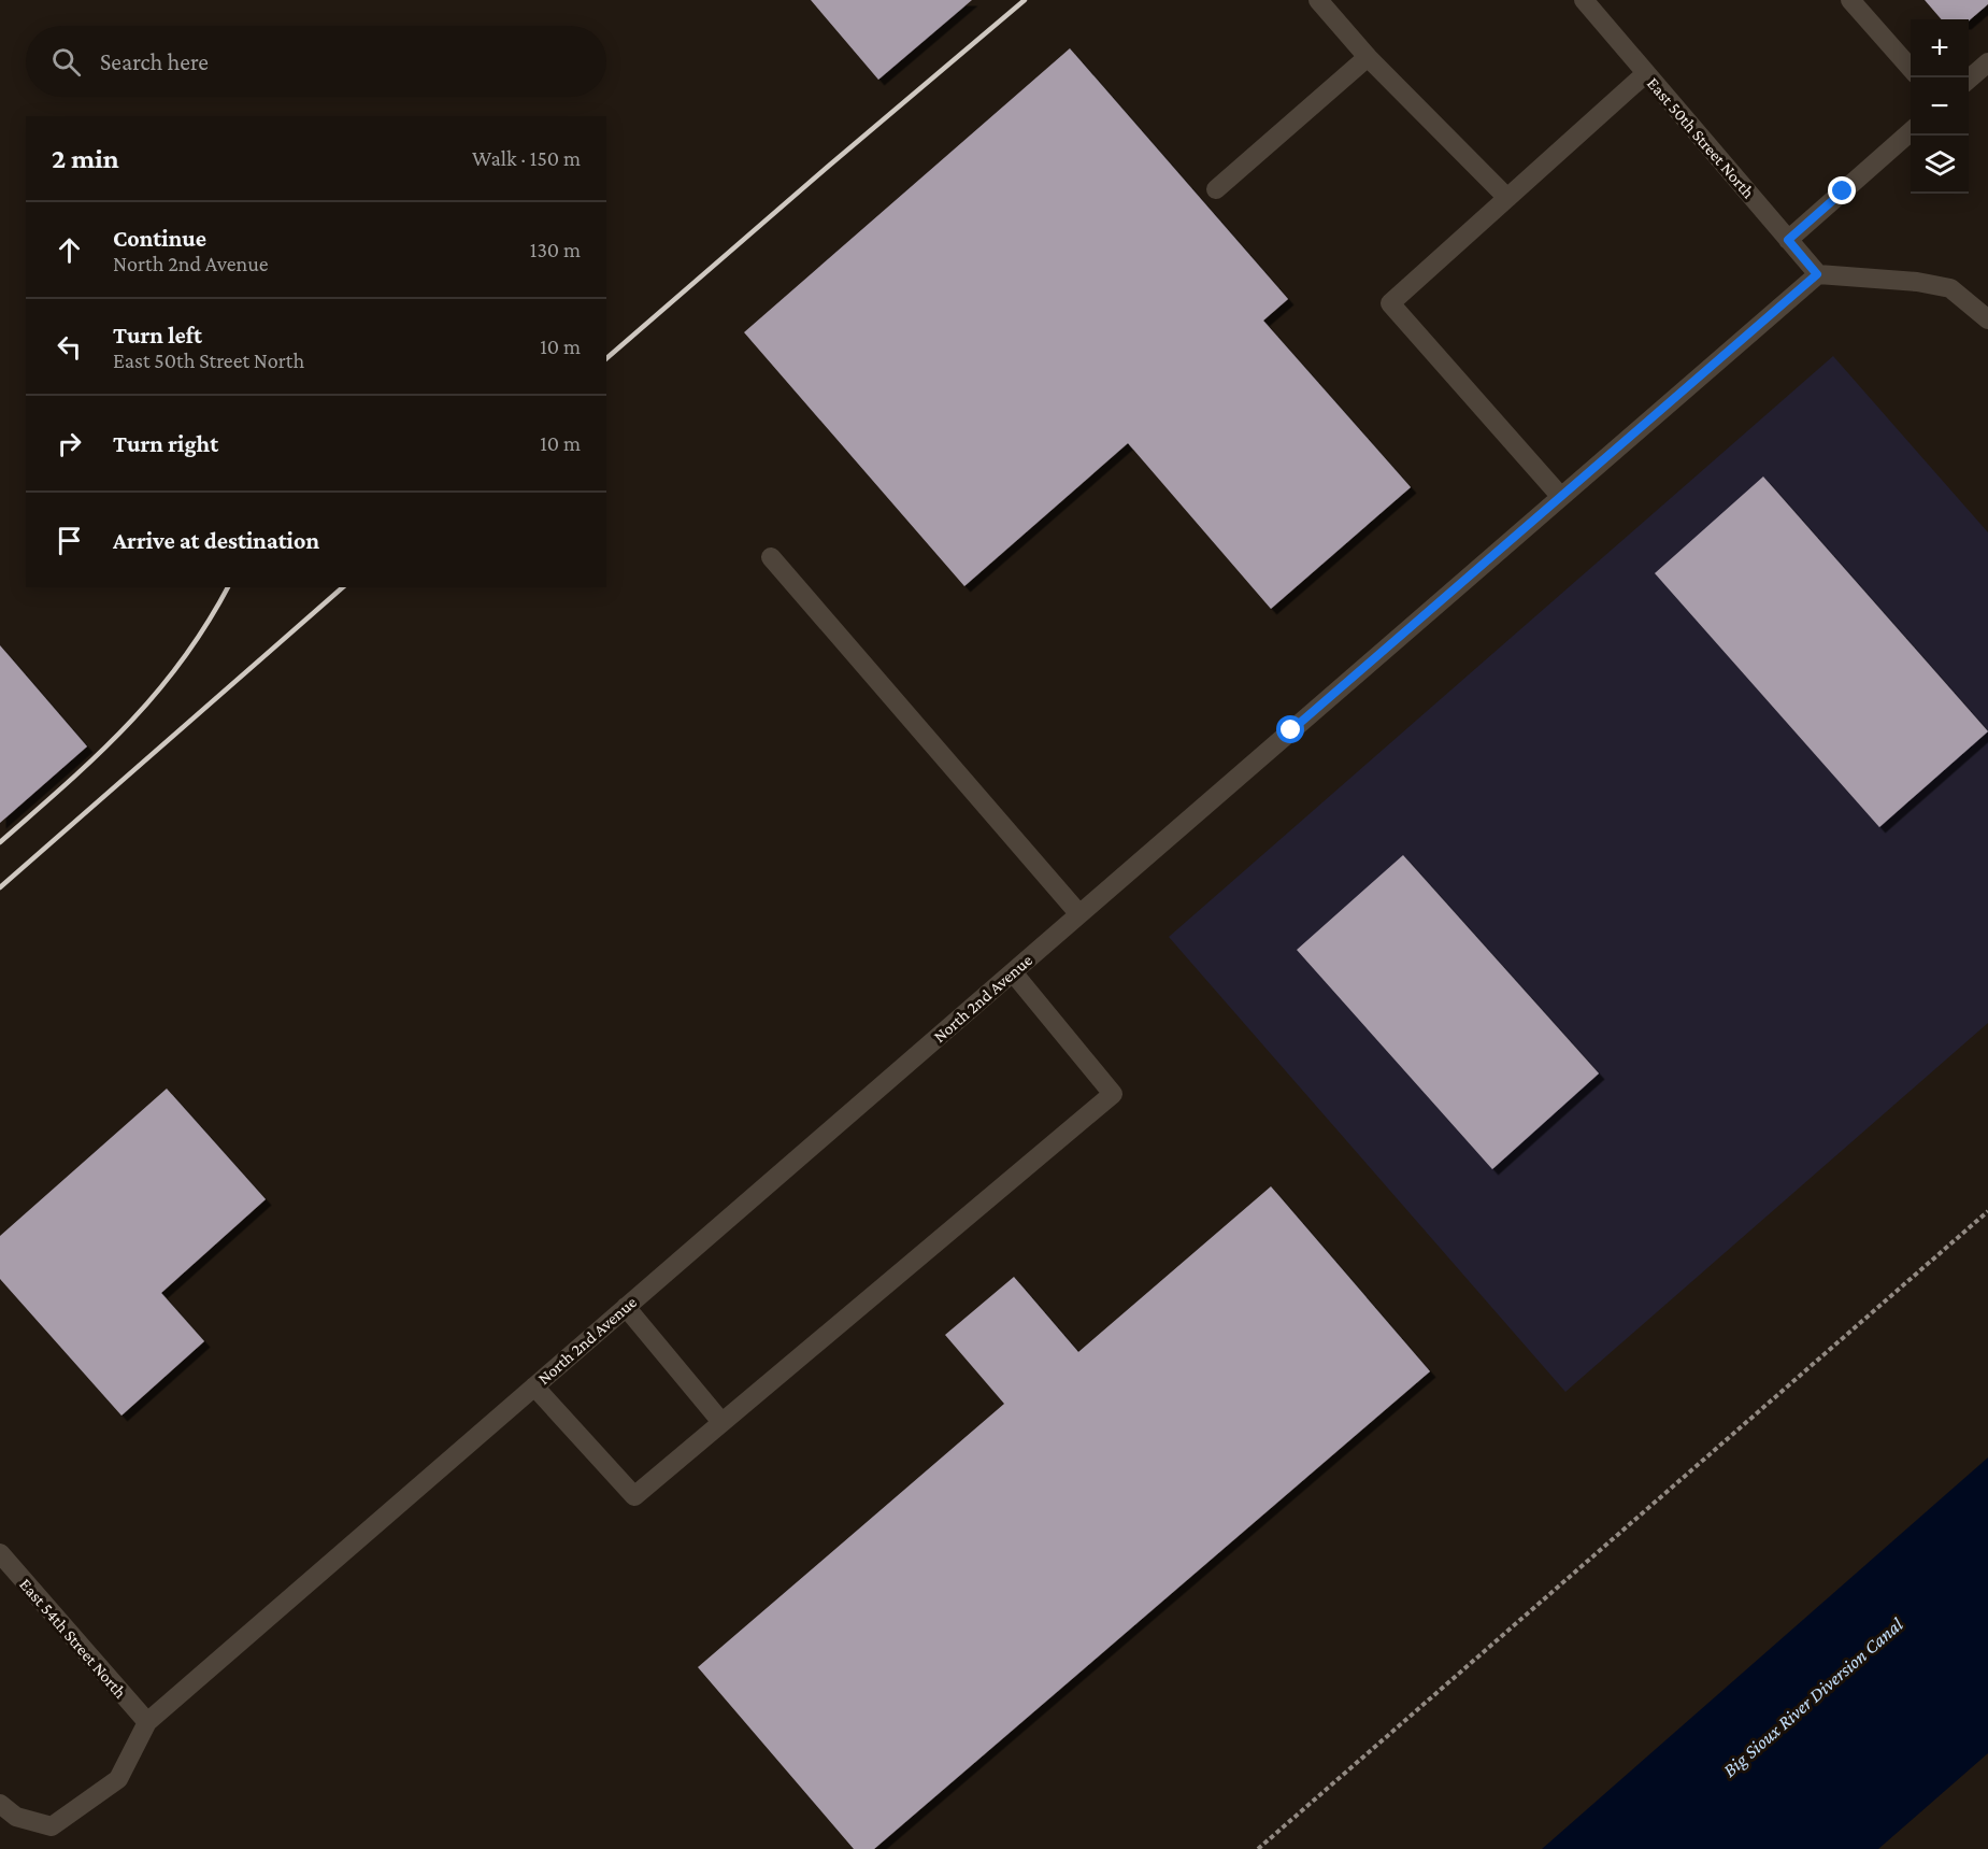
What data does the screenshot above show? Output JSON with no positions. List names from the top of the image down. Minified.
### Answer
{"streets":{"street":["East 50th Street North","North 2nd Avenue","East 54th Street North"]},"crossings":[["East 50th Street North","North 2nd Avenue"],["North 2nd Avenue","East 54th Street North"]],"water":["Big Sioux River Diversion Canal"],"page":{"map_buttons":["+","−"],"search":"Search here","heading":["2 min","Walk · 150 m"],"list":[["Continue","North 2nd Avenue","130 m"],["Turn left","East 50th Street North","10 m"],["Turn right","10 m"],"Arrive at destination"]}}
